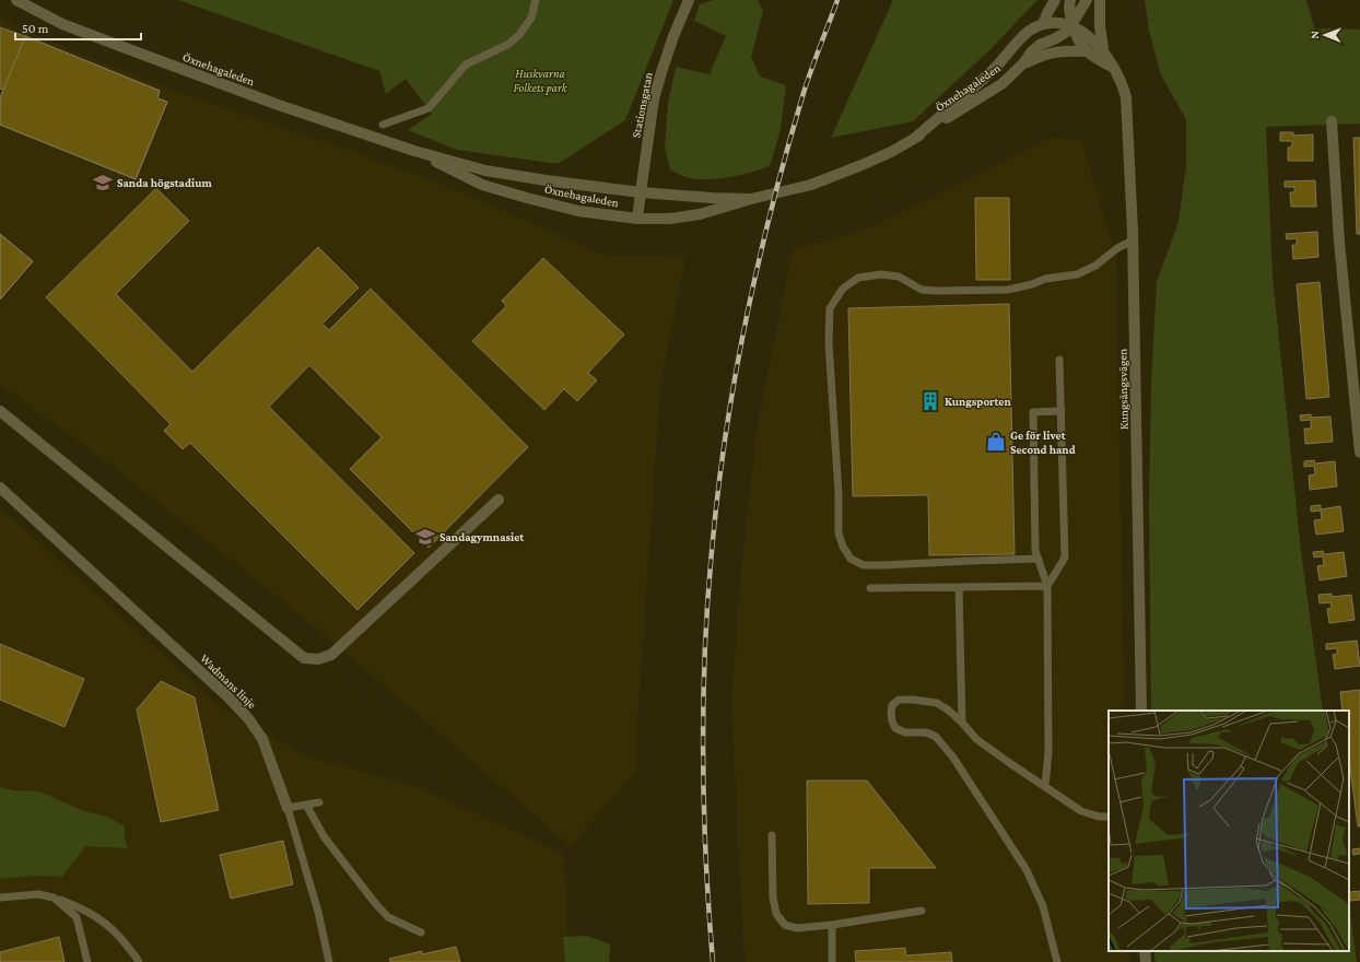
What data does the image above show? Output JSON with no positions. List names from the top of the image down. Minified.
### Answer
{"streets":{"street":["Öxnehagaleden","Stationsgatan","Kungsängsvägen","Wadmans linje"]},"crossings":[["Öxnehagaleden","Stationsgatan"],["Öxnehagaleden","Kungsängsvägen"]],"parks":["Huskvarna Folkets park"],"places":{"school or university":["Sanda högstadium","Sandagymnasiet"],"building":["Kungsporten"],"shop":["Ge för livet Second hand"]},"scale_bar":"50 m","north":"left"}
